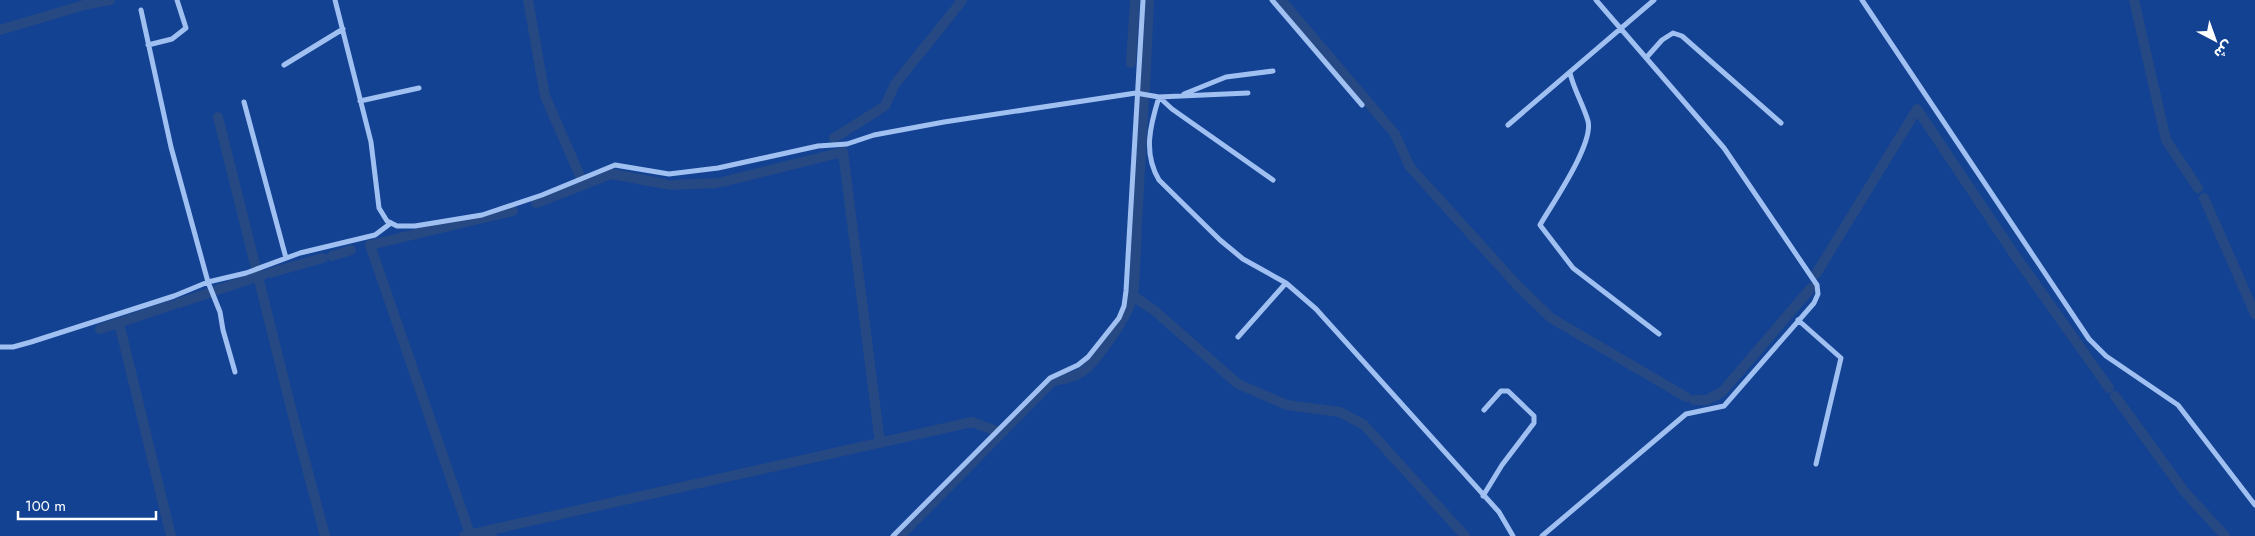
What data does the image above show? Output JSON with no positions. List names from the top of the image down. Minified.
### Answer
{"scale_bar":"100 m","north":"bottom right"}
